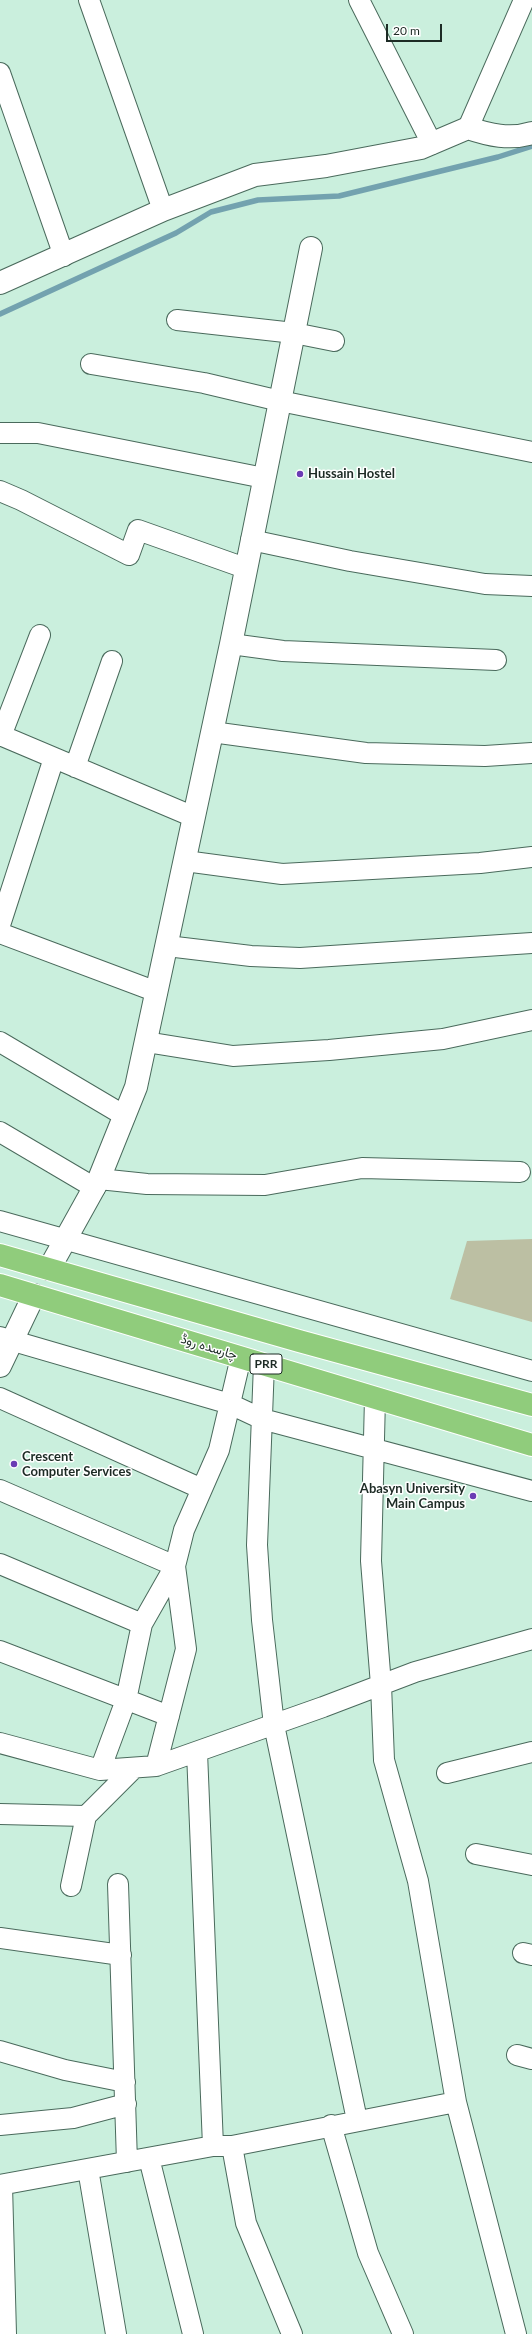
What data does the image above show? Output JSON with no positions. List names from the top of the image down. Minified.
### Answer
{"streets":{"highway":["چارسدہ روڈ","PRR"]},"places":["Hussain Hostel","Crescent Computer Services","Abasyn University Main Campus"],"scale_bar":"20 m"}
